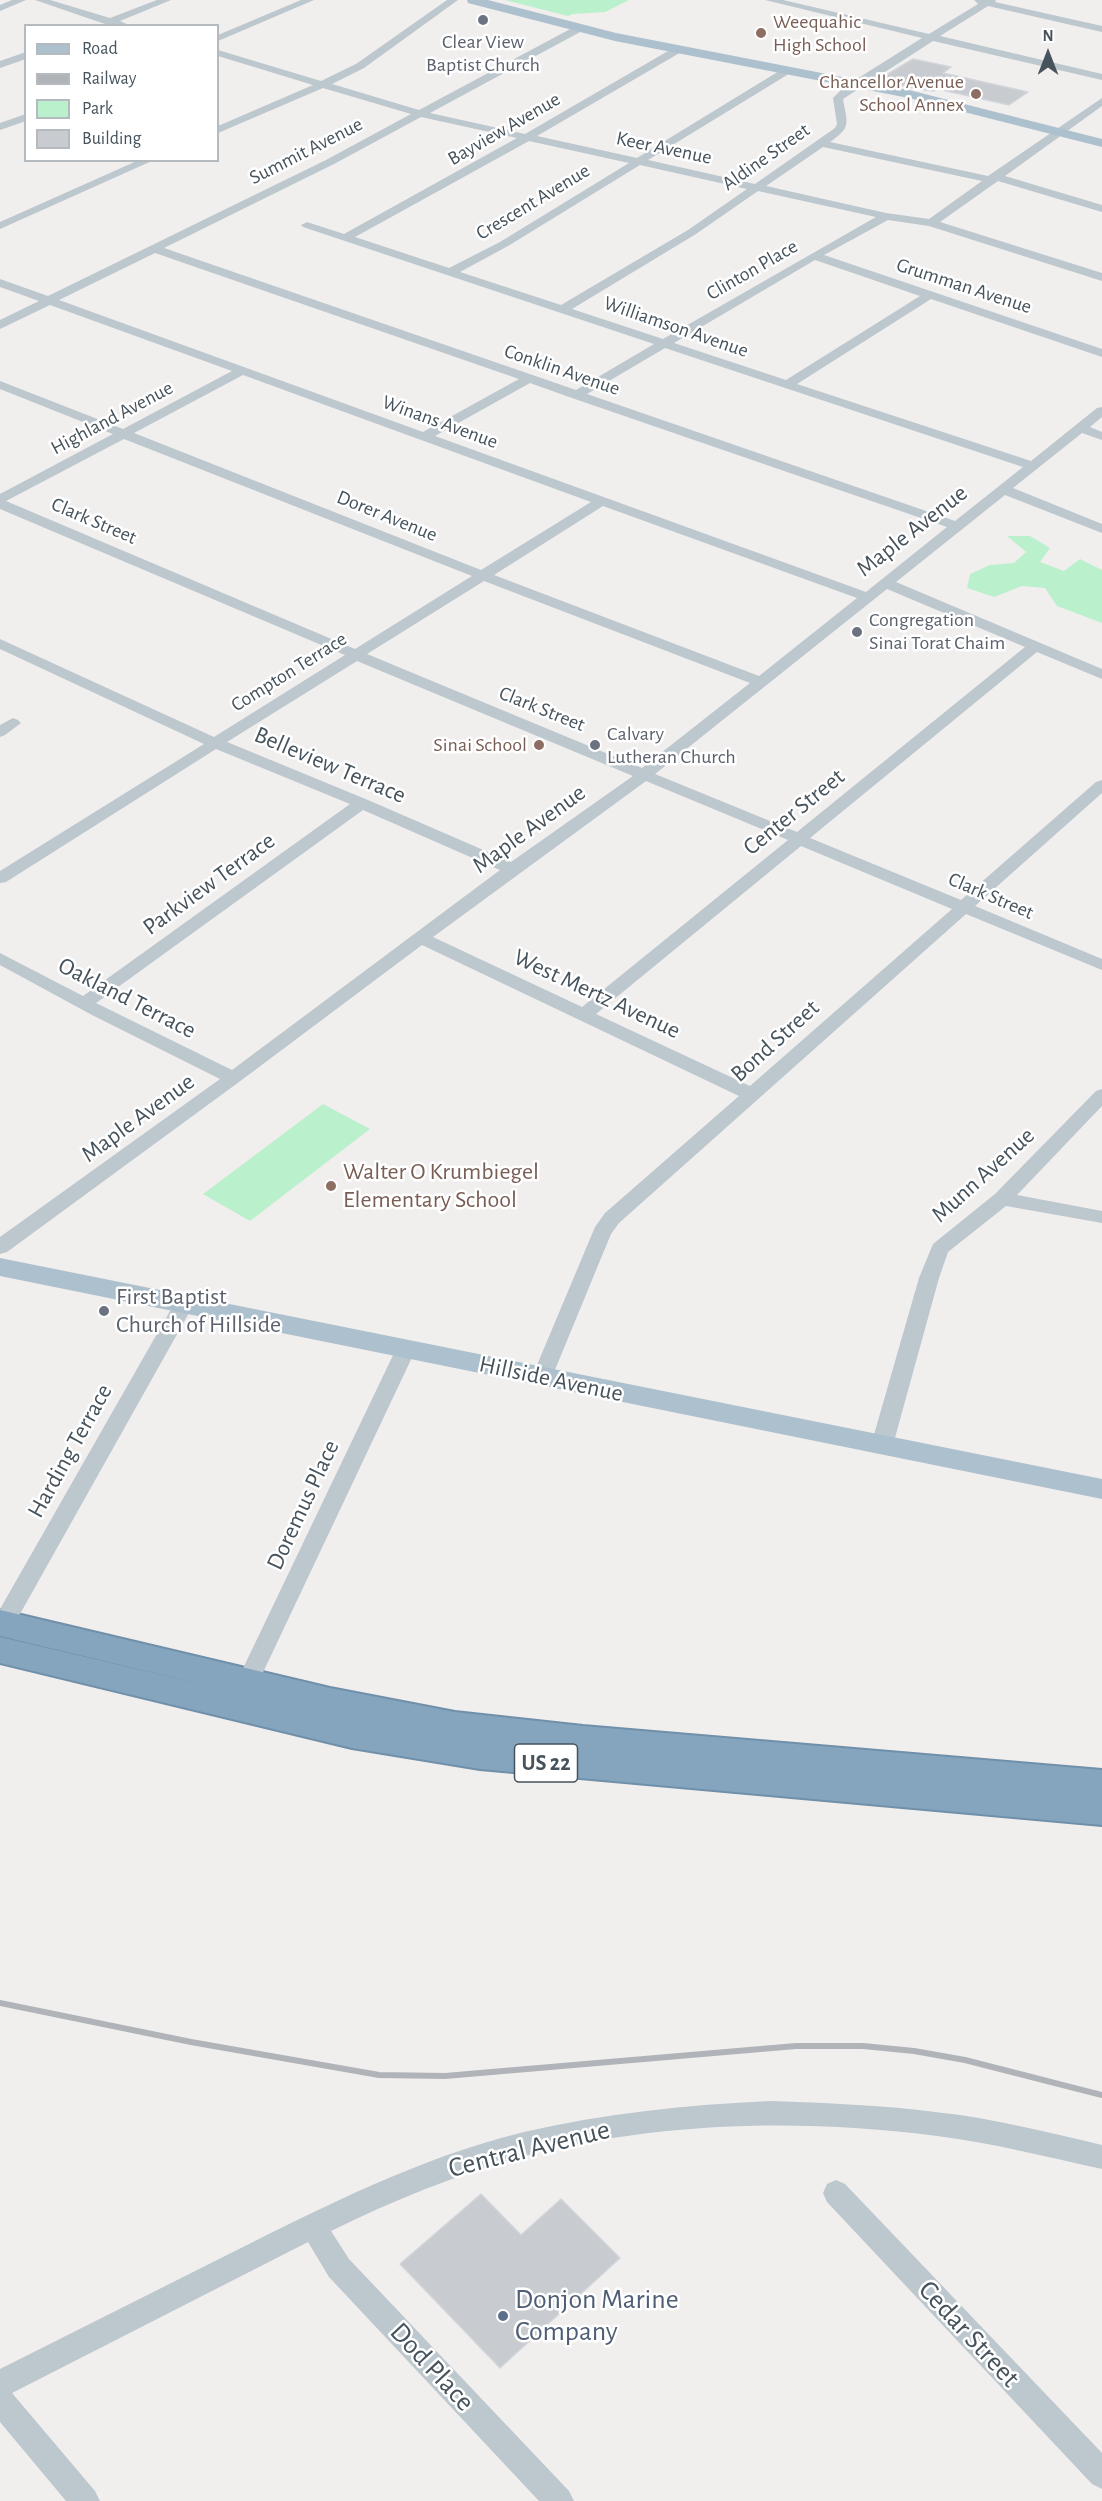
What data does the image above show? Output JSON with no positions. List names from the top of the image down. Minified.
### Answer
{"streets":{"highway":["US 22"],"main road":["Hillside Avenue"],"street":["Bayview Avenue","Keer Avenue","Summit Avenue","Aldine Street","Crescent Avenue","Clinton Place","Grumman Avenue","Williamson Avenue","Conklin Avenue","Highland Avenue","Winans Avenue","Dorer Avenue","Clark Street","Maple Avenue","Compton Terrace","Belleview Terrace","Center Street","Parkview Terrace","West Mertz Avenue","Oakland Terrace","Bond Street","Munn Avenue","Harding Terrace","Doremus Place","Central Avenue","Cedar Street","Dod Place"]},"crossings":[["Bayview Avenue","Keer Avenue"],["Bayview Avenue","Williamson Avenue"],["Keer Avenue","Summit Avenue"],["Keer Avenue","Aldine Street"],["Keer Avenue","Crescent Avenue"],["Keer Avenue","Clinton Place"],["Summit Avenue","Conklin Avenue"],["Summit Avenue","Winans Avenue"],["Aldine Street","Williamson Avenue"],["Crescent Avenue","Williamson Avenue"],["Clinton Place","Grumman Avenue"],["Clinton Place","Williamson Avenue"],["Clinton Place","Conklin Avenue"],["Williamson Avenue","Maple Avenue"],["Conklin Avenue","Maple Avenue"],["Highland Avenue","Winans Avenue"],["Highland Avenue","Dorer Avenue"],["Highland Avenue","Clark Street"],["Winans Avenue","Maple Avenue"],["Winans Avenue","Compton Terrace"],["Dorer Avenue","Maple Avenue"],["Dorer Avenue","Compton Terrace"],["Clark Street","Maple Avenue"],["Clark Street","Compton Terrace"],["Clark Street","Center Street"],["Clark Street","Bond Street"],["Maple Avenue","Belleview Terrace"],["Maple Avenue","West Mertz Avenue"],["Maple Avenue","Oakland Terrace"],["Compton Terrace","Belleview Terrace"],["Belleview Terrace","Parkview Terrace"],["Center Street","West Mertz Avenue"],["Parkview Terrace","Oakland Terrace"],["West Mertz Avenue","Bond Street"],["Bond Street","Hillside Avenue"],["Munn Avenue","Hillside Avenue"],["Hillside Avenue","Harding Terrace"],["Hillside Avenue","Doremus Place"],["Harding Terrace","US 22"],["Doremus Place","US 22"],["Central Avenue","Dod Place"]],"places":["Clear View Baptist Church","Weequahic High School","Chancellor Avenue School Annex","Congregation Sinai Torat Chaim","Sinai School","Calvary Lutheran Church","Walter O Krumbiegel Elementary School","First Baptist Church of Hillside","Donjon Marine Company"],"legend":["Road","Railway","Park","Building"],"north":"top"}
